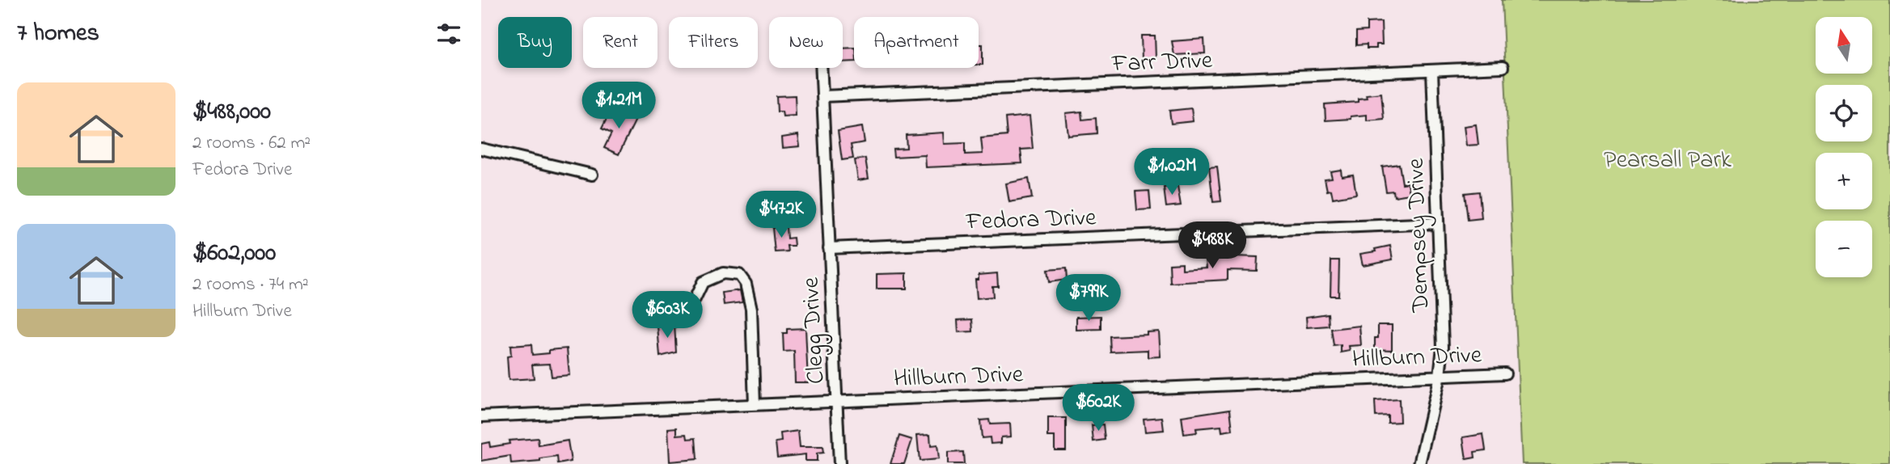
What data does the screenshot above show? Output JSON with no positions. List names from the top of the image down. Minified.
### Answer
{"streets":{"street":["Farr Drive","Fedora Drive","Dempsey Drive","Clegg Drive","Hillburn Drive"]},"crossings":[["Farr Drive","Dempsey Drive"],["Farr Drive","Clegg Drive"],["Fedora Drive","Dempsey Drive"],["Fedora Drive","Clegg Drive"],["Dempsey Drive","Hillburn Drive"],["Clegg Drive","Hillburn Drive"]],"parks":["Pearsall Park"],"north":"top","page":{"heading":"7 homes","map_buttons":["+","−"],"chip":["Buy","Rent","Filters","New","Apartment"],"list":[{"name":"$488,000","note":"2 rooms · 62 m² · Fedora Drive"},{"name":"$602,000","note":"2 rooms · 74 m² · Hillburn Drive"}],"price":["$1.21M","$1.02M","$472K","$488K","$799K","$603K","$602K"]}}
